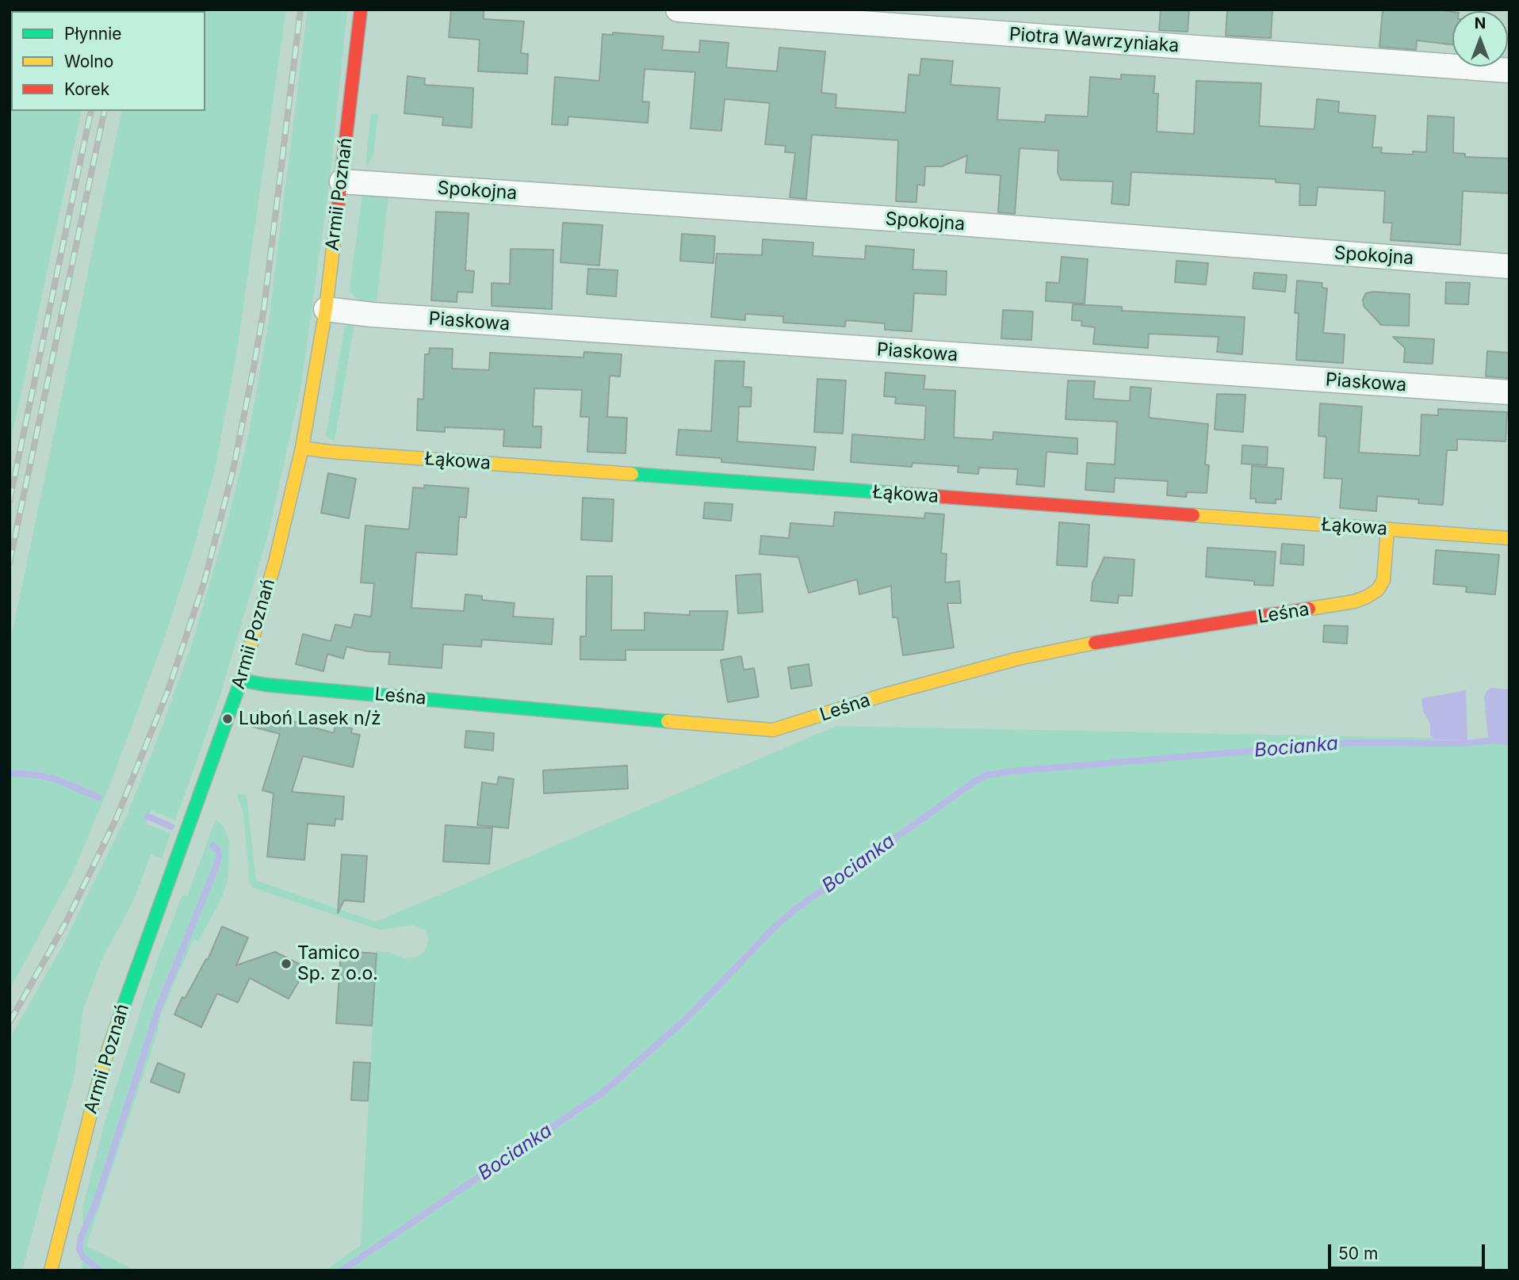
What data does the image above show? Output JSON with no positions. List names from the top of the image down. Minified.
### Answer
{"streets":{"street":["Piotra Wawrzyniaka","Spokojna","Armii Poznań","Piaskowa","Łąkowa","Leśna"]},"crossings":[["Spokojna","Armii Poznań"],["Armii Poznań","Piaskowa"],["Armii Poznań","Łąkowa"],["Armii Poznań","Leśna"],["Łąkowa","Leśna"]],"water":["Bocianka"],"places":["Luboń Lasek n/ż","Tamico Sp. z o.o."],"legend":["Płynnie","Wolno","Korek"],"scale_bar":"50 m","north":"top"}
